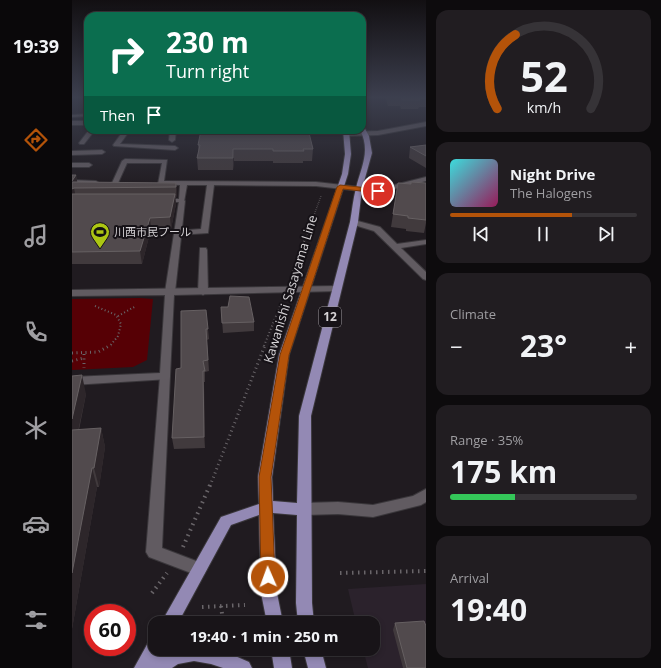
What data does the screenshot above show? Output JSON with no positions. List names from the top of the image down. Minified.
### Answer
{"streets":{"main road":["Kawanishi Sasayama Line","12"]},"places":{"sports":["川西市民プール"]},"page":{"tabs":"19:39","turn":["230 m","Turn right"],"then":"Then","song":["Night Drive","The Halogens"],"tile":["Climate",["Range · 35%","175 km"],["Arrival","19:40"]],"heat":["−","23°","+"],"limit":"60","trip":"19:40 · 1 min · 250 m","gauge":["52","km/h"]}}
